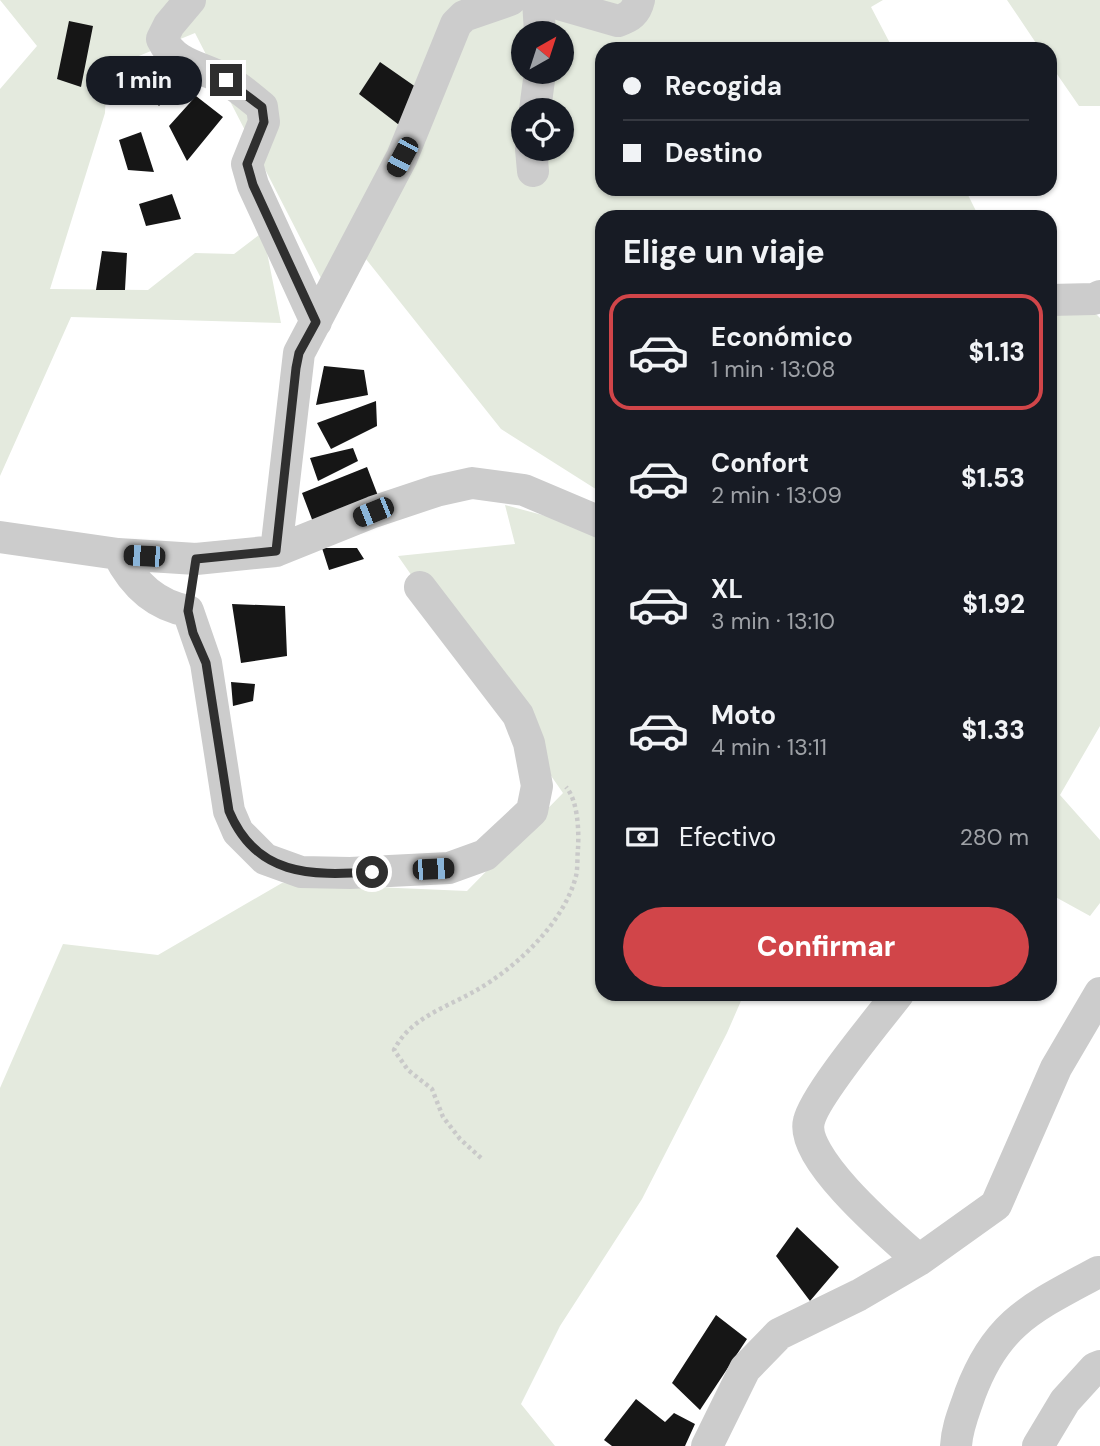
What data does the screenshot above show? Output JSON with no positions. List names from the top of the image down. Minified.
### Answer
{"north":"top right","page":{"banner":["Recogida","Destino"],"bubble":"1 min","heading":"Elige un viaje","list":[{"name":"Económico","note":"1 min · 13:08","value":"$1.13"},{"name":"Confort","note":"2 min · 13:09","value":"$1.53"},{"name":"XL","note":"3 min · 13:10","value":"$1.92"},{"name":"Moto","note":"4 min · 13:11","value":"$1.33"}],"pay":["Efectivo","280 m"],"buttons":"Confirmar"}}
